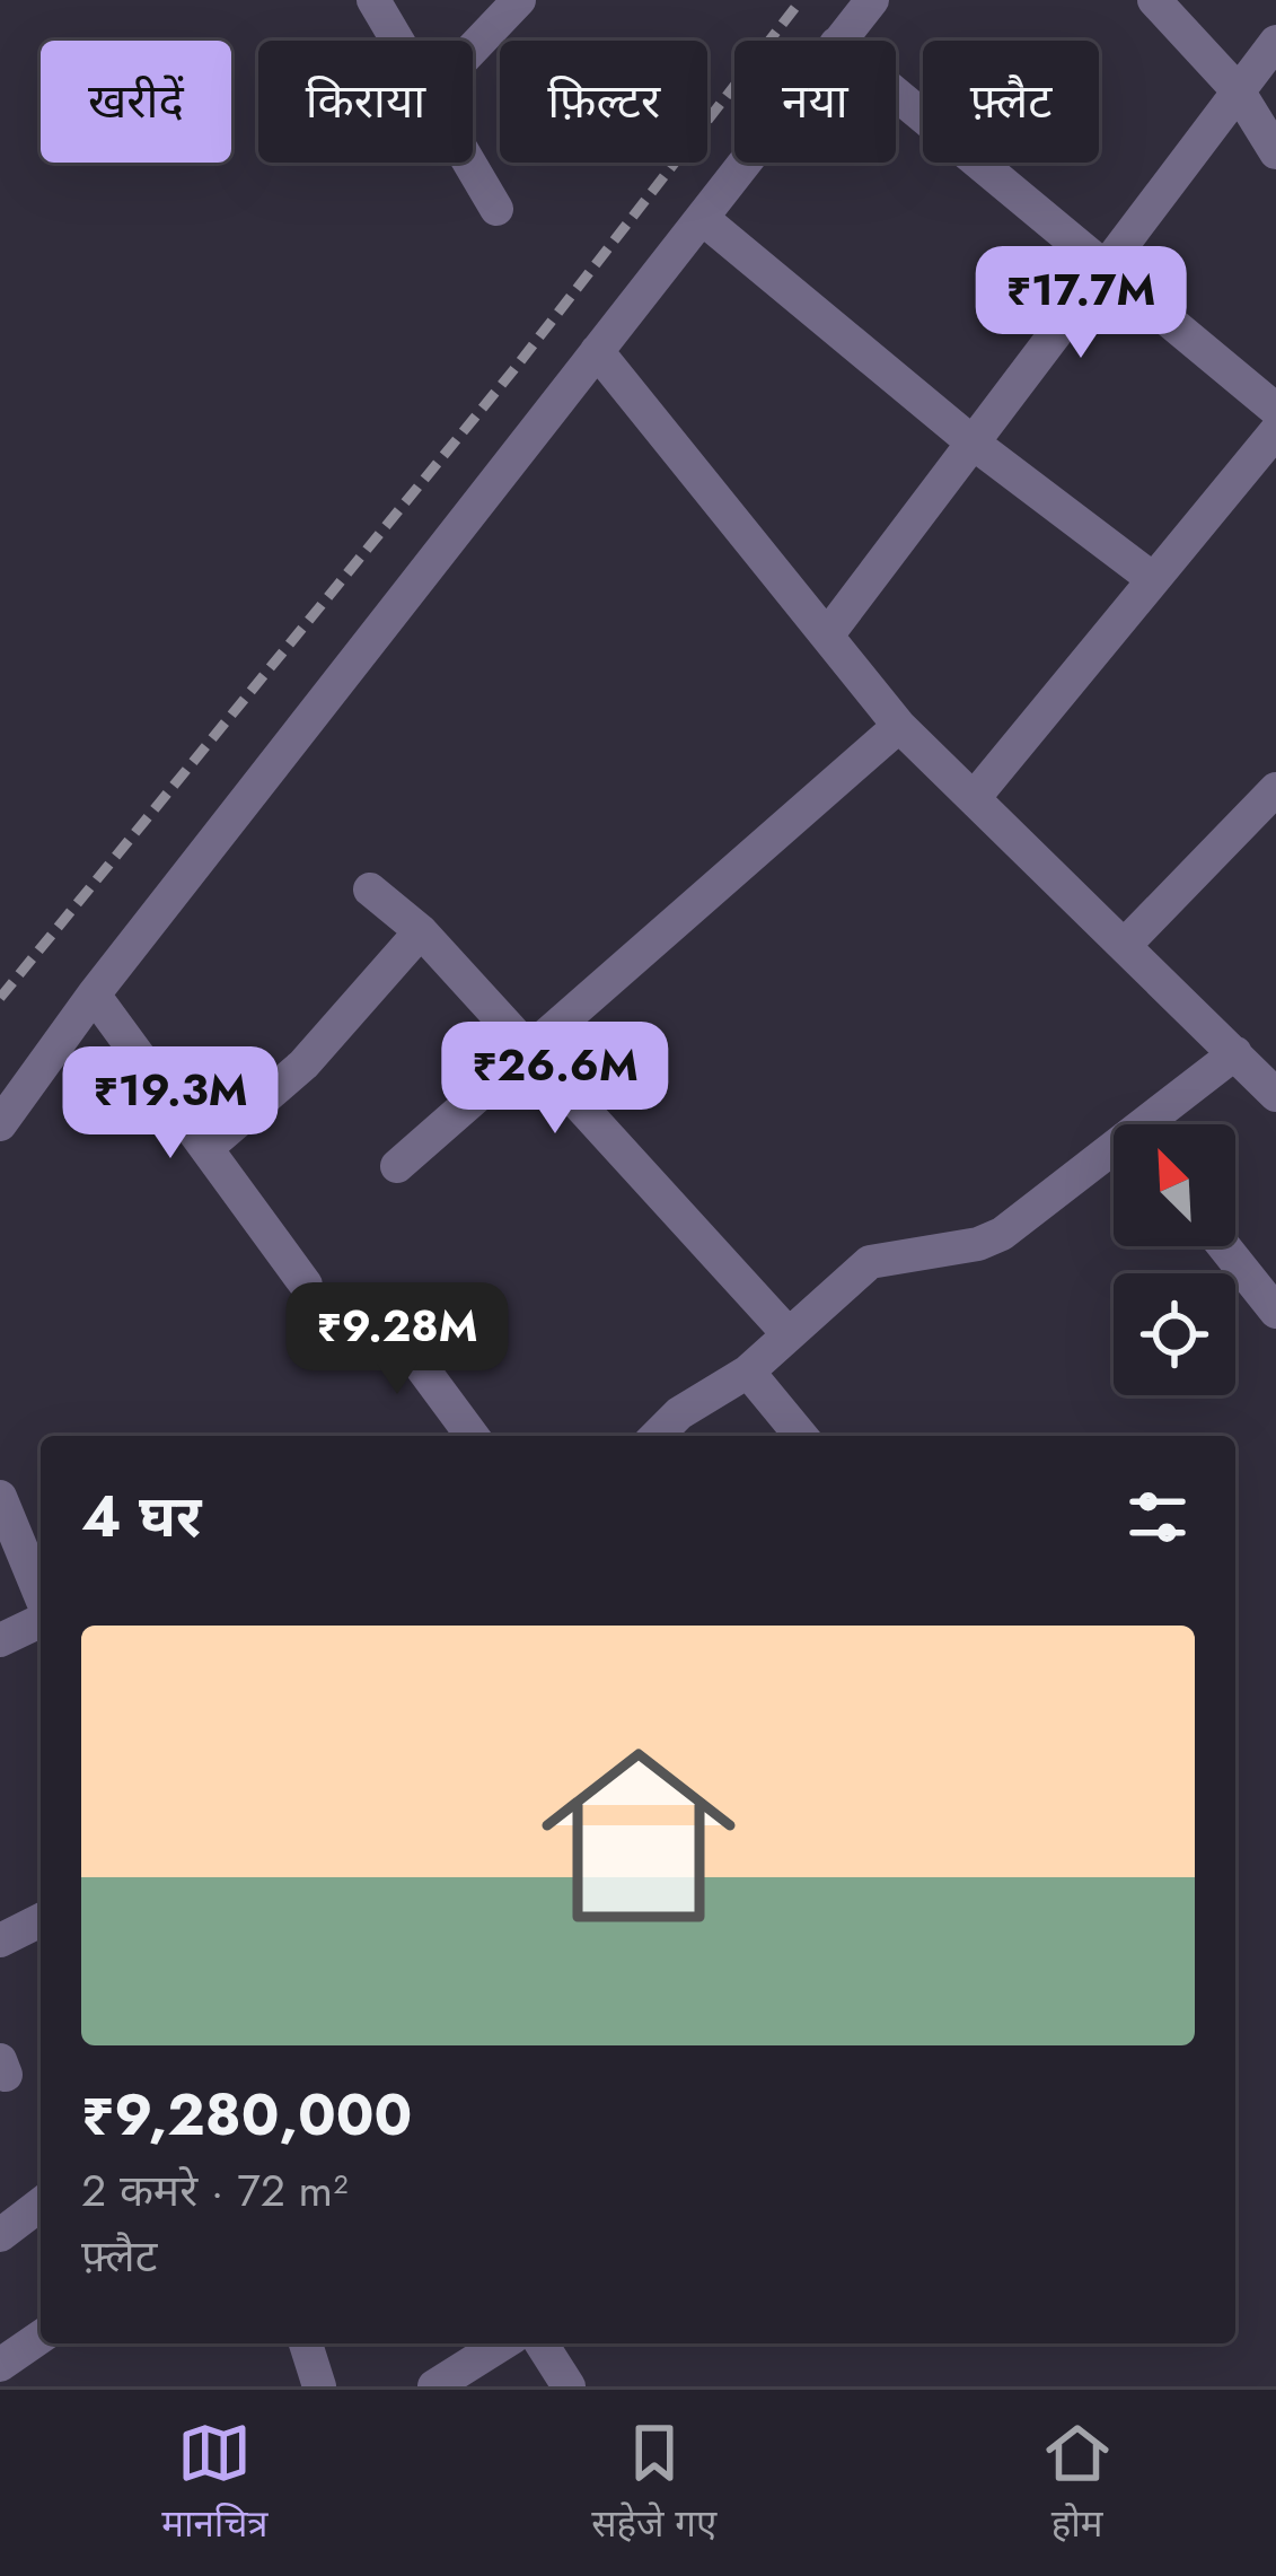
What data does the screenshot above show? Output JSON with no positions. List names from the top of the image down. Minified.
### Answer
{"north":"top left","page":{"chip":["खरीदें","किराया","फ़िल्टर","नया","फ़्लैट"],"price":["₹17.7M","₹26.6M","₹19.3M","₹9.28M"],"heading":"4 घर","list":[{"name":"₹9,280,000","note":"2 कमरे · 72 m² · फ़्लैट"}],"tabs":["मानचित्र","सहेजे गए","होम"]}}
